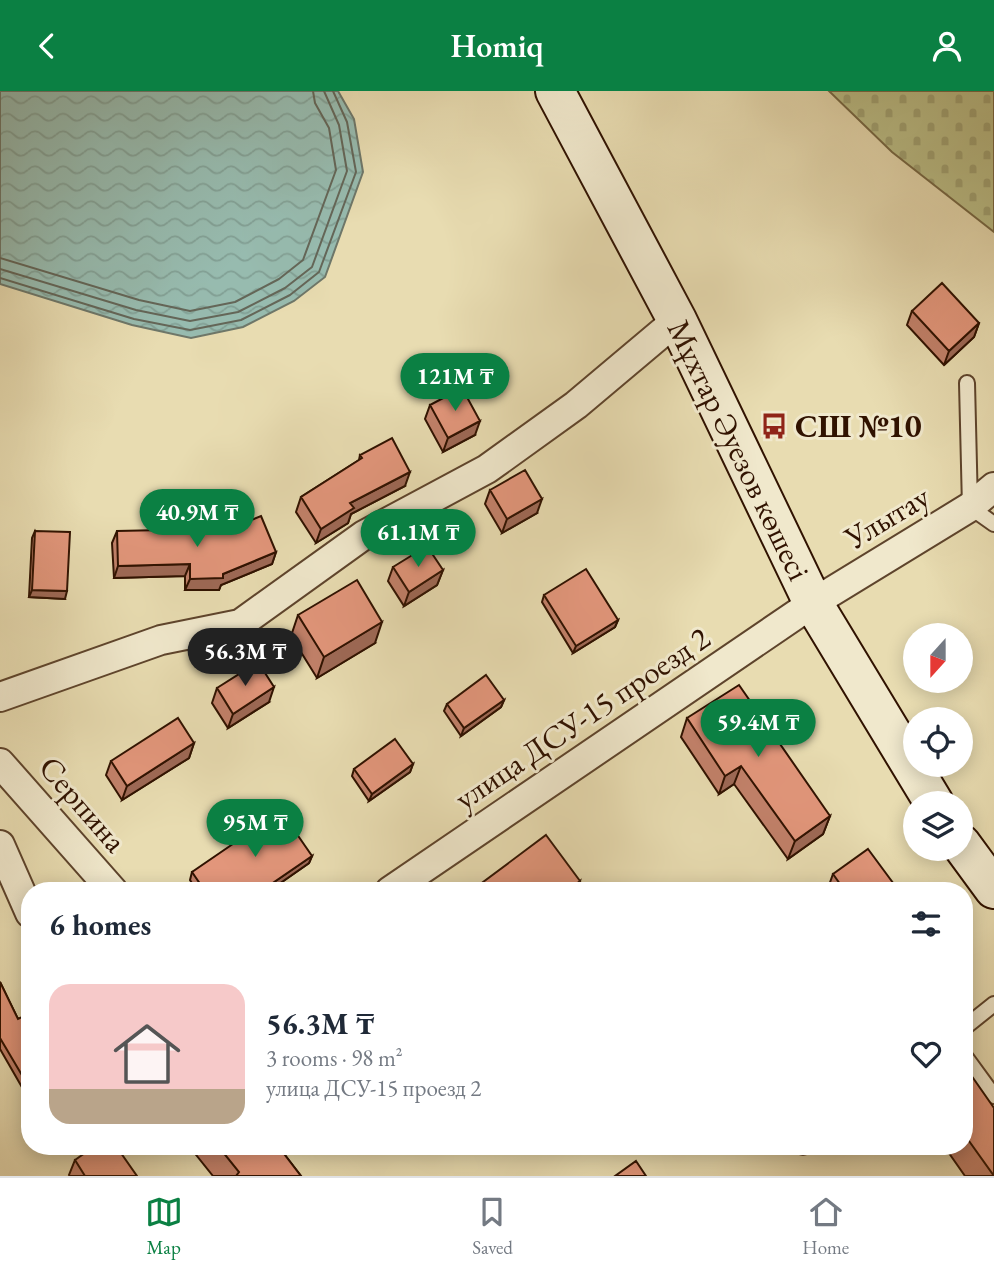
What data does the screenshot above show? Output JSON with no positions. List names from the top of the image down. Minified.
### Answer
{"streets":{"main road":["Мұхтар Әуезов көшесі"],"street":["Улытау","улица ДСУ-15 проезд 2","Серпина"]},"crossings":[["Мұхтар Әуезов көшесі","Улытау"],["Мұхтар Әуезов көшесі","улица ДСУ-15 проезд 2"],["Улытау","улица ДСУ-15 проезд 2"]],"places":{"bus stop":["СШ №10"]},"north":"bottom","page":{"header":"Homiq","price":["121M ₸","40.9M ₸","61.1M ₸","56.3M ₸","59.4M ₸","95M ₸"],"heading":"6 homes","list":[{"name":"56.3M ₸","note":"3 rooms · 98 m² · улица ДСУ-15 проезд 2"}],"tabs":["Map","Saved","Home"]}}
